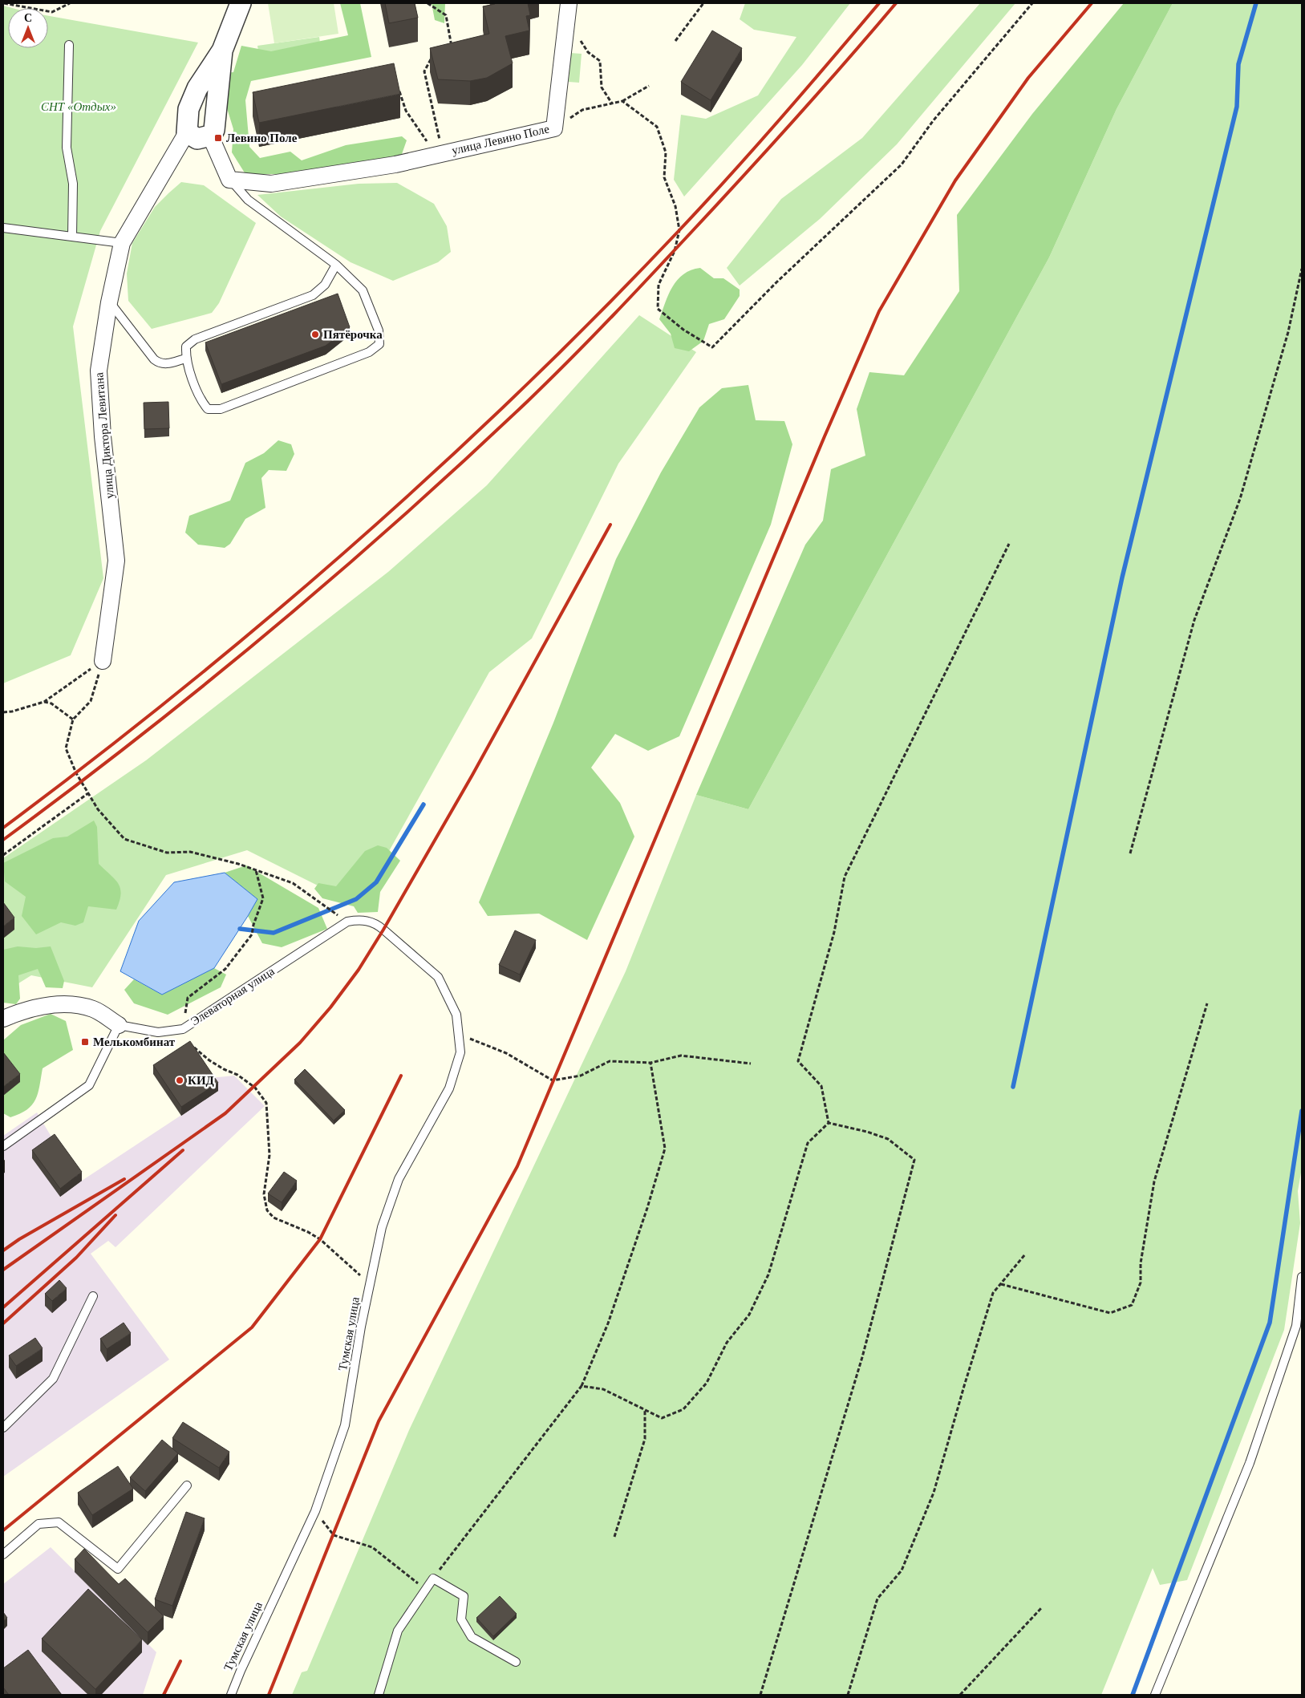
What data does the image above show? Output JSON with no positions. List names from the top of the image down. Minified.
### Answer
{"streets":{"street":["улица Левино Поле","улица Диктора Левитана","Элеваторная улица"],"lane":["Тумская улица"]},"crossings":[["Элеваторная улица","Тумская улица"]],"parks":["СНТ «Отдых»"],"places":{"transit":["Левино Поле","Мелькомбинат"],"other":["Пятёрочка","КИД"]},"north":"top"}
